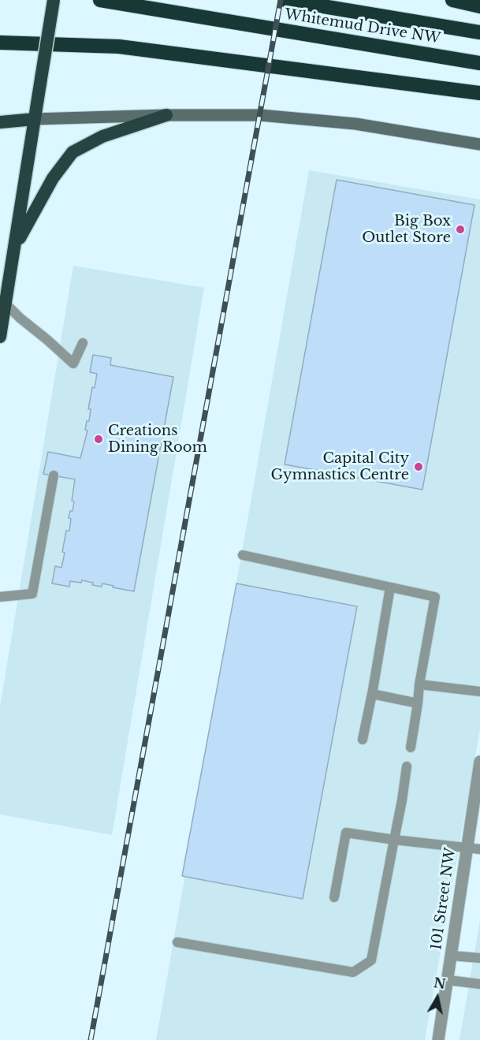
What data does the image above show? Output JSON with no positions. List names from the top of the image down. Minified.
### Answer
{"streets":{"highway":["Whitemud Drive NW"],"street":["101 Street NW"]},"places":["Big Box Outlet Store","Creations Dining Room","Capital City Gymnastics Centre"],"north":"top"}
